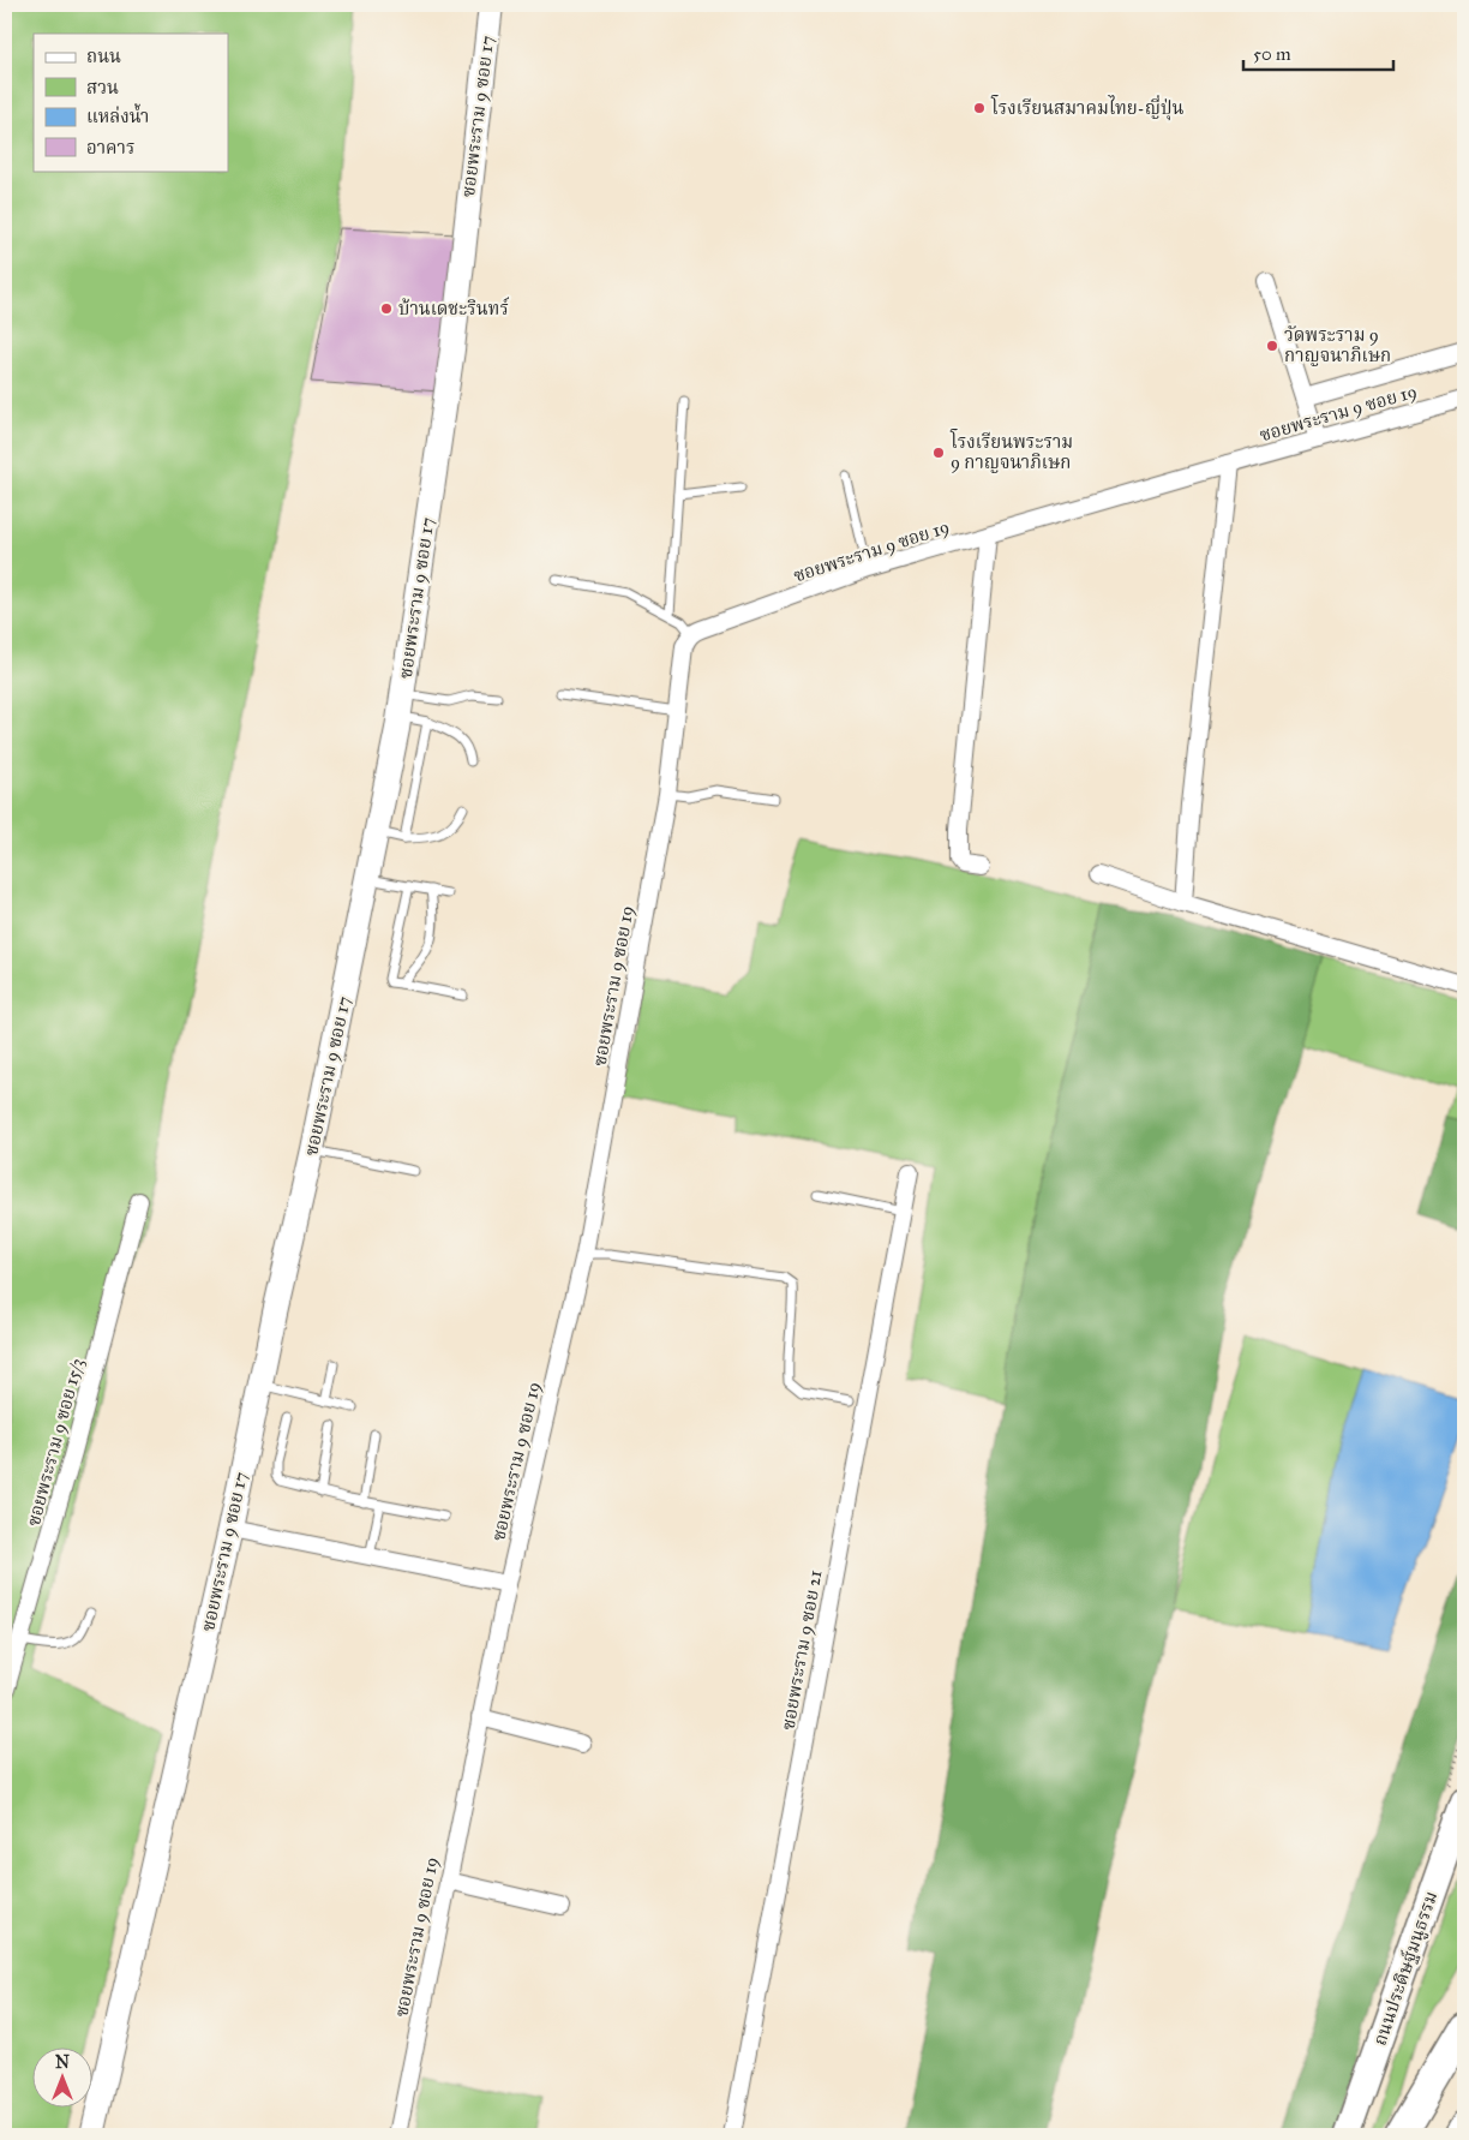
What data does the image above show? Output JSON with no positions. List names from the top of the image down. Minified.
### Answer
{"streets":{"main road":["ถนนประดิษฐ์มนูธรรม"],"street":["ซอยพระราม 9 ซอย 17","ซอยพระราม 9 ซอย 19","ซอยพระราม 9 ซอย 15/3","ซอยพระราม 9 ซอย 21"]},"places":["โรงเรียนสมาคมไทย-ญี่ปุ่น","บ้านเดชะรินทร์","วัดพระราม 9 กาญจนาภิเษก","โรงเรียนพระราม 9 กาญจนาภิเษก"],"legend":["ถนน","สวน","แหล่งน้ำ","อาคาร"],"scale_bar":"50 m","north":"top"}
